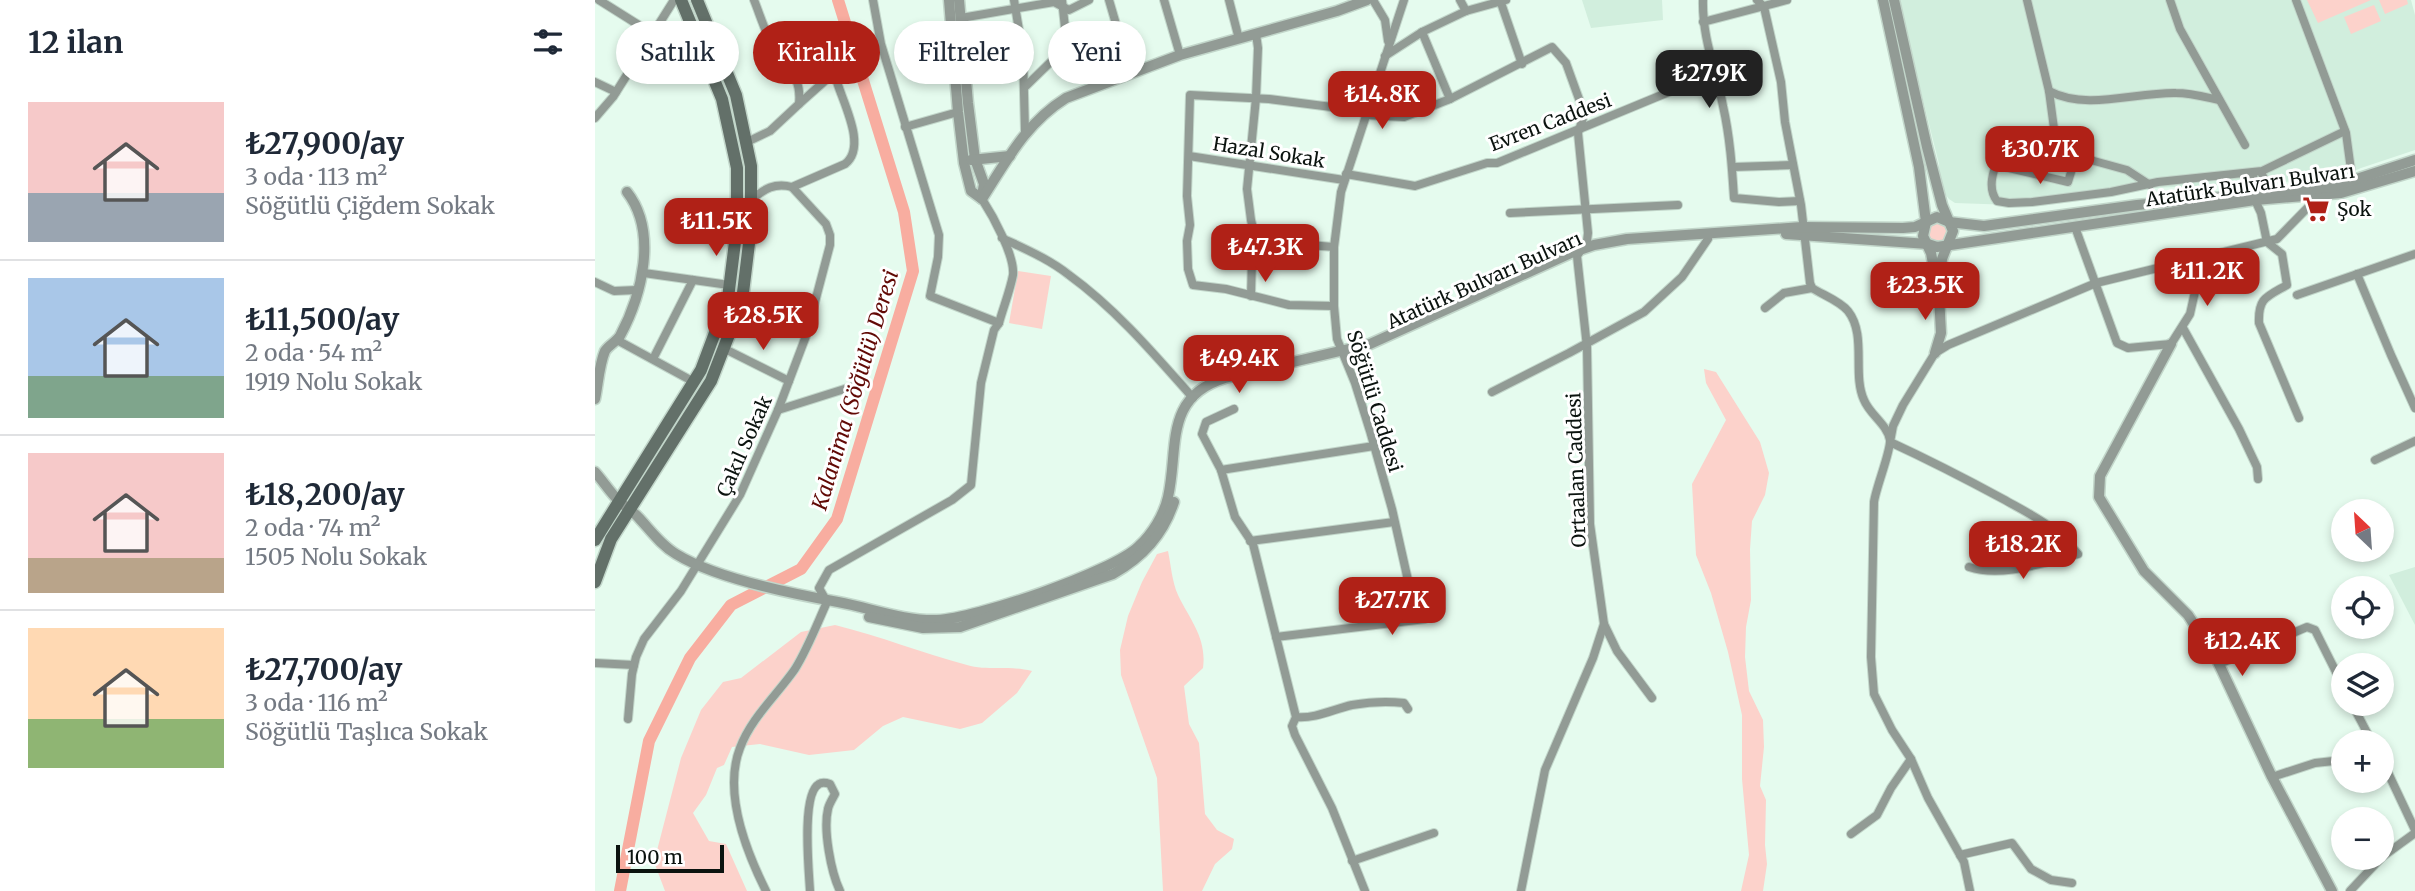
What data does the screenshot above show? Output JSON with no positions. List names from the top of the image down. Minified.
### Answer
{"streets":{"street":["Evren Caddesi","Hazal Sokak","Atatürk Bulvarı Bulvarı","Söğütlü Caddesi","Çakıl Sokak","Ortaalan Caddesi"]},"crossings":[["Evren Caddesi","Hazal Sokak"],["Evren Caddesi","Söğütlü Caddesi"],["Evren Caddesi","Ortaalan Caddesi"],["Hazal Sokak","Söğütlü Caddesi"],["Atatürk Bulvarı Bulvarı","Söğütlü Caddesi"],["Atatürk Bulvarı Bulvarı","Çakıl Sokak"],["Atatürk Bulvarı Bulvarı","Ortaalan Caddesi"]],"water":["Kalanima (Söğütlü) Deresi"],"places":{"supermarket":["Şok"]},"scale_bar":"100 m","north":"top left","page":{"heading":"12 ilan","chip":["Satılık","Kiralık","Filtreler","Yeni"],"price":["₺27.9K","₺14.8K","₺30.7K","₺11.5K","₺47.3K","₺11.2K","₺23.5K","₺28.5K","₺49.4K","₺18.2K","₺27.7K","₺12.4K"],"list":[{"name":"₺27,900/ay","note":"3 oda · 113 m² · Söğütlü Çiğdem Sokak"},{"name":"₺11,500/ay","note":"2 oda · 54 m² · 1919 Nolu Sokak"},{"name":"₺18,200/ay","note":"2 oda · 74 m² · 1505 Nolu Sokak"},{"name":"₺27,700/ay","note":"3 oda · 116 m² · Söğütlü Taşlıca Sokak"}],"map_buttons":["+","−"],"scale":"100 m"}}
